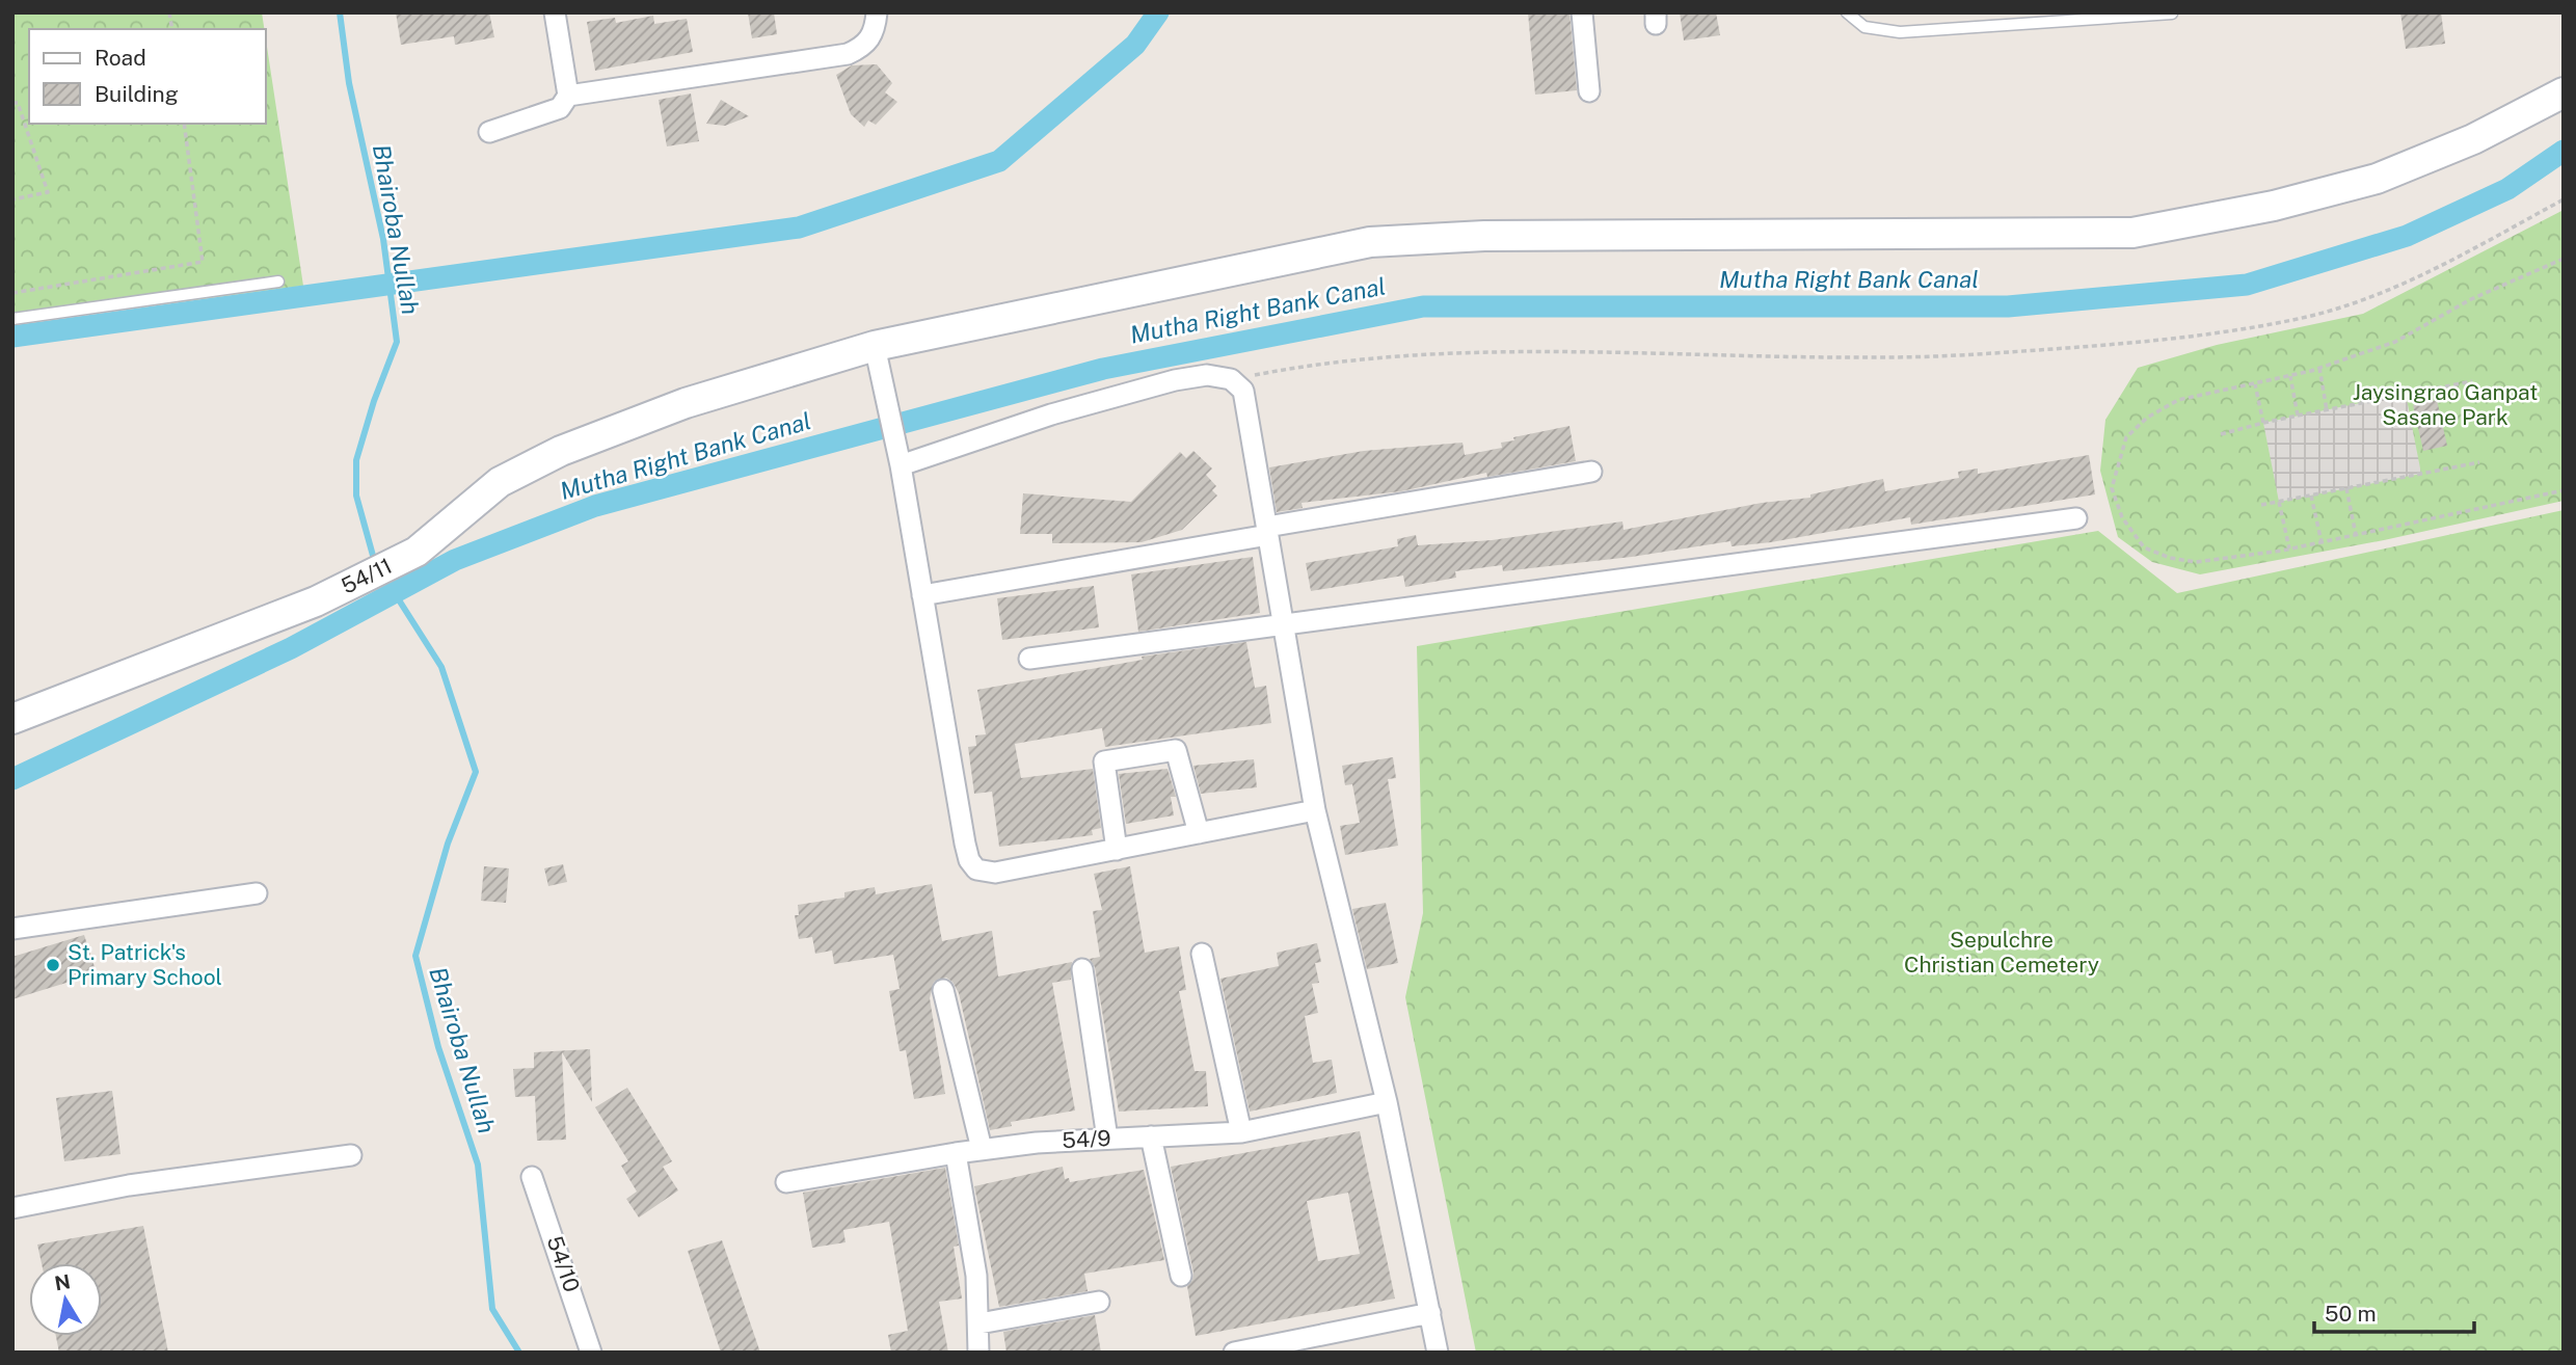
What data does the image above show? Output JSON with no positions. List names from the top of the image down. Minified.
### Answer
{"streets":{"street":["54/11","54/9","54/10"]},"water":["Bhairoba Nullah","Mutha Right Bank Canal"],"parks":["Jaysingrao Ganpat Sasane Park","Sepulchre Christian Cemetery"],"places":["St. Patrick's Primary School"],"legend":["Road","Building"],"scale_bar":"50 m","north":"top"}
